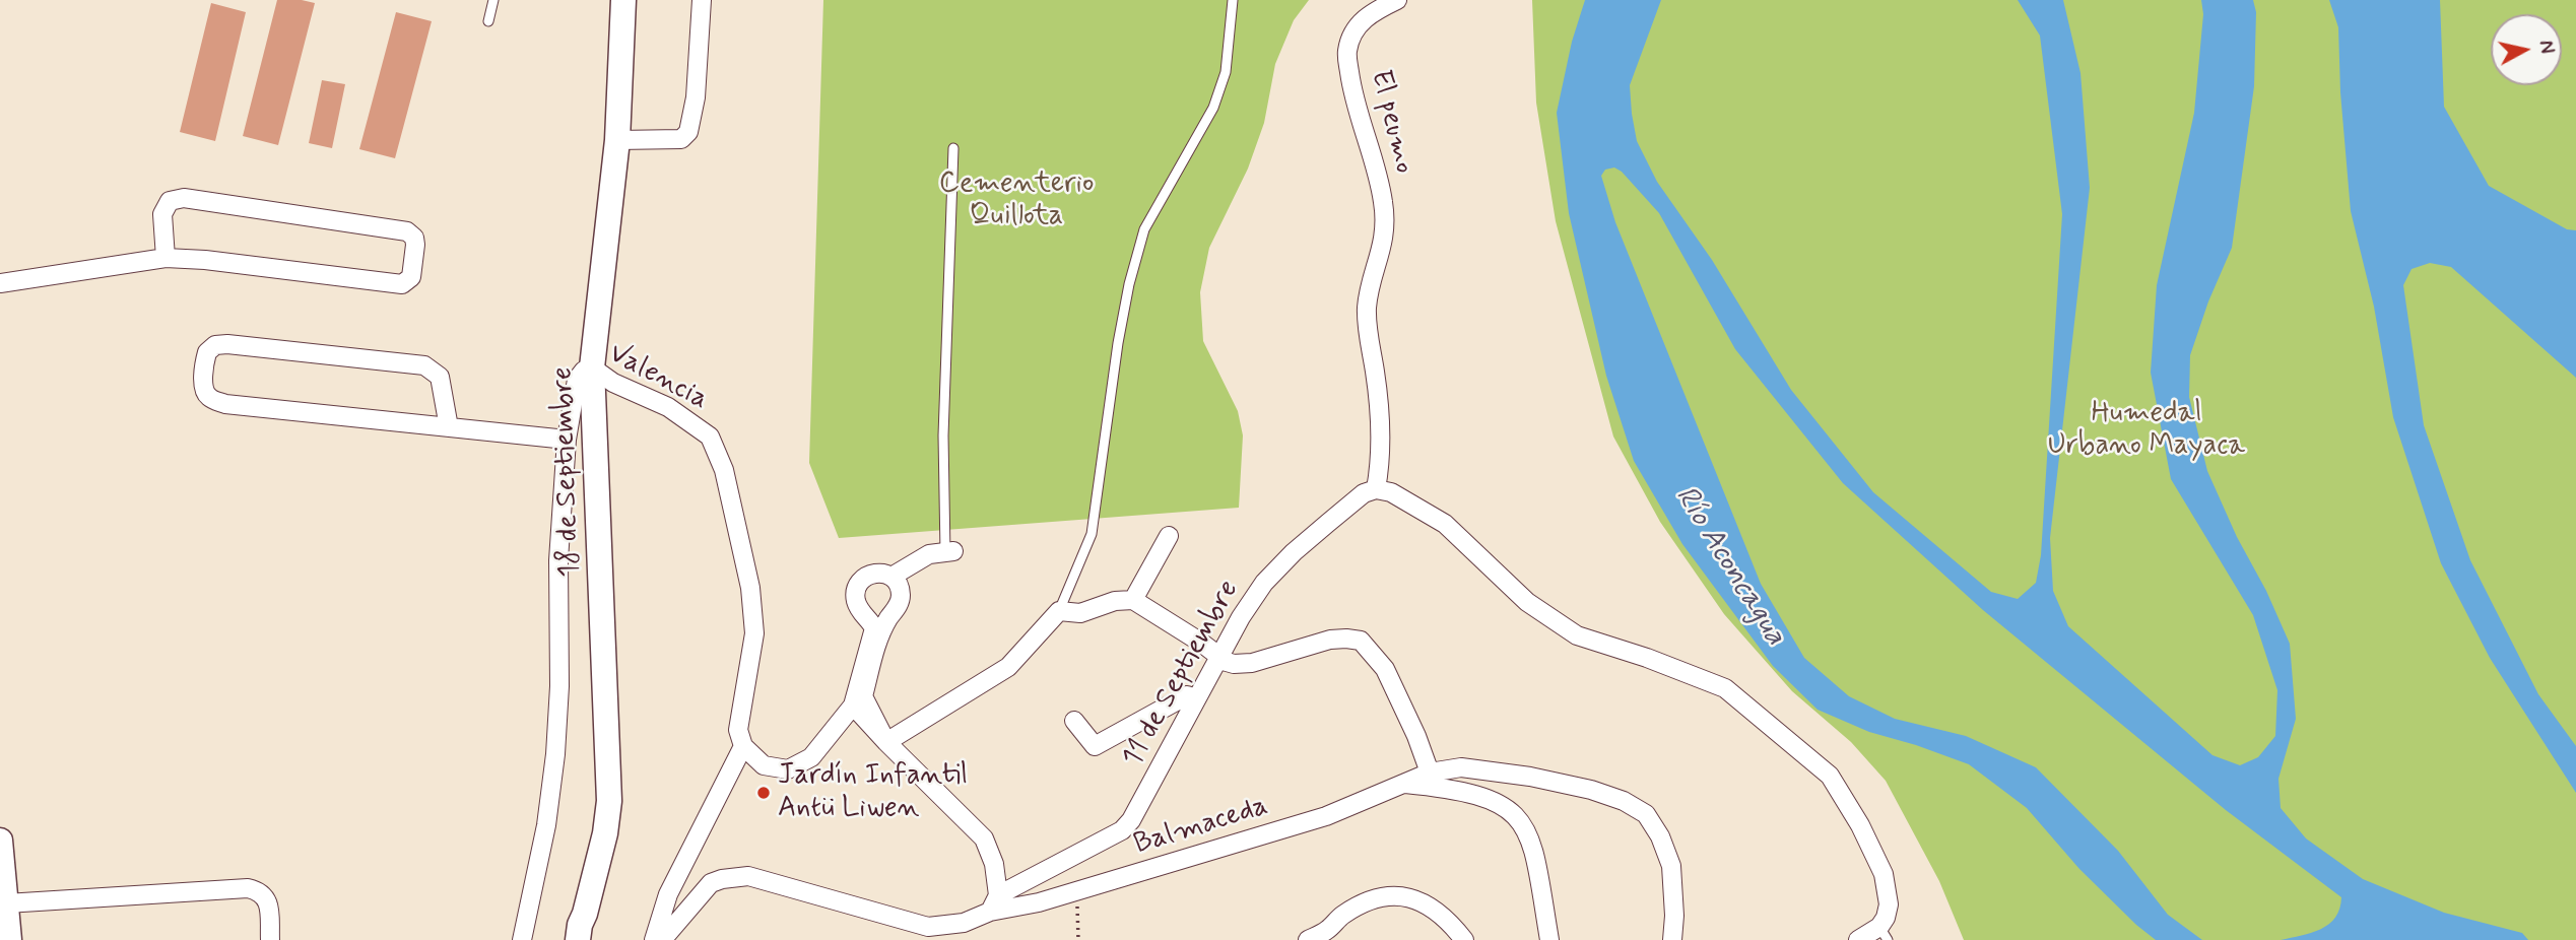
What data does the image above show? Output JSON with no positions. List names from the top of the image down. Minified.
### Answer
{"streets":{"street":["El peumo","Valencia","18 de Septiembre","11 de Septiembre","Balmaceda"]},"crossings":[["El peumo","11 de Septiembre"],["Valencia","18 de Septiembre"],["11 de Septiembre","Balmaceda"]],"water":["Río Aconcagua"],"parks":["Cementerio Quillota","Humedal Urbano Mayaca"],"places":["Jardín Infantil Antü Liwen"],"north":"right"}
